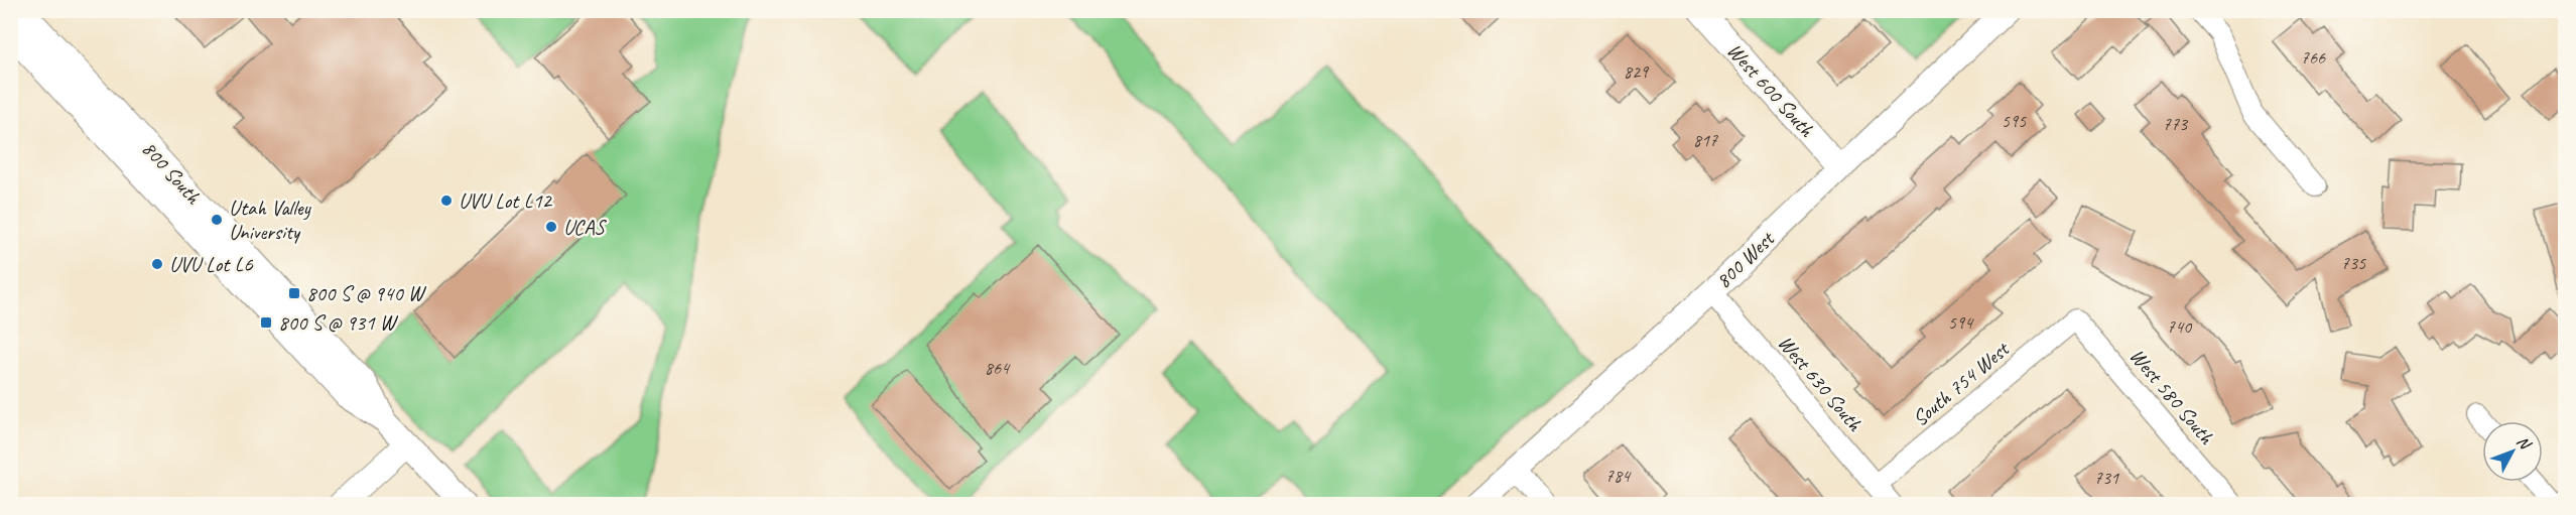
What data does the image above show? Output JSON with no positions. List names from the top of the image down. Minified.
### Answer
{"streets":{"street":["West 600 South","800 South","800 West","West 630 South","South 754 West","West 580 South"]},"crossings":[["West 600 South","800 West"],["800 West","West 630 South"],["West 630 South","South 754 West"],["South 754 West","West 580 South"]],"places":{"other":["UVU Lot L12","Utah Valley University","UCAS","UVU Lot L6"],"transit":["800 S @ 940 W","800 S @ 931 W"]},"house_numbers":["766","829","595","773","817","735","594","740","864","784","731"],"north":"top right"}
